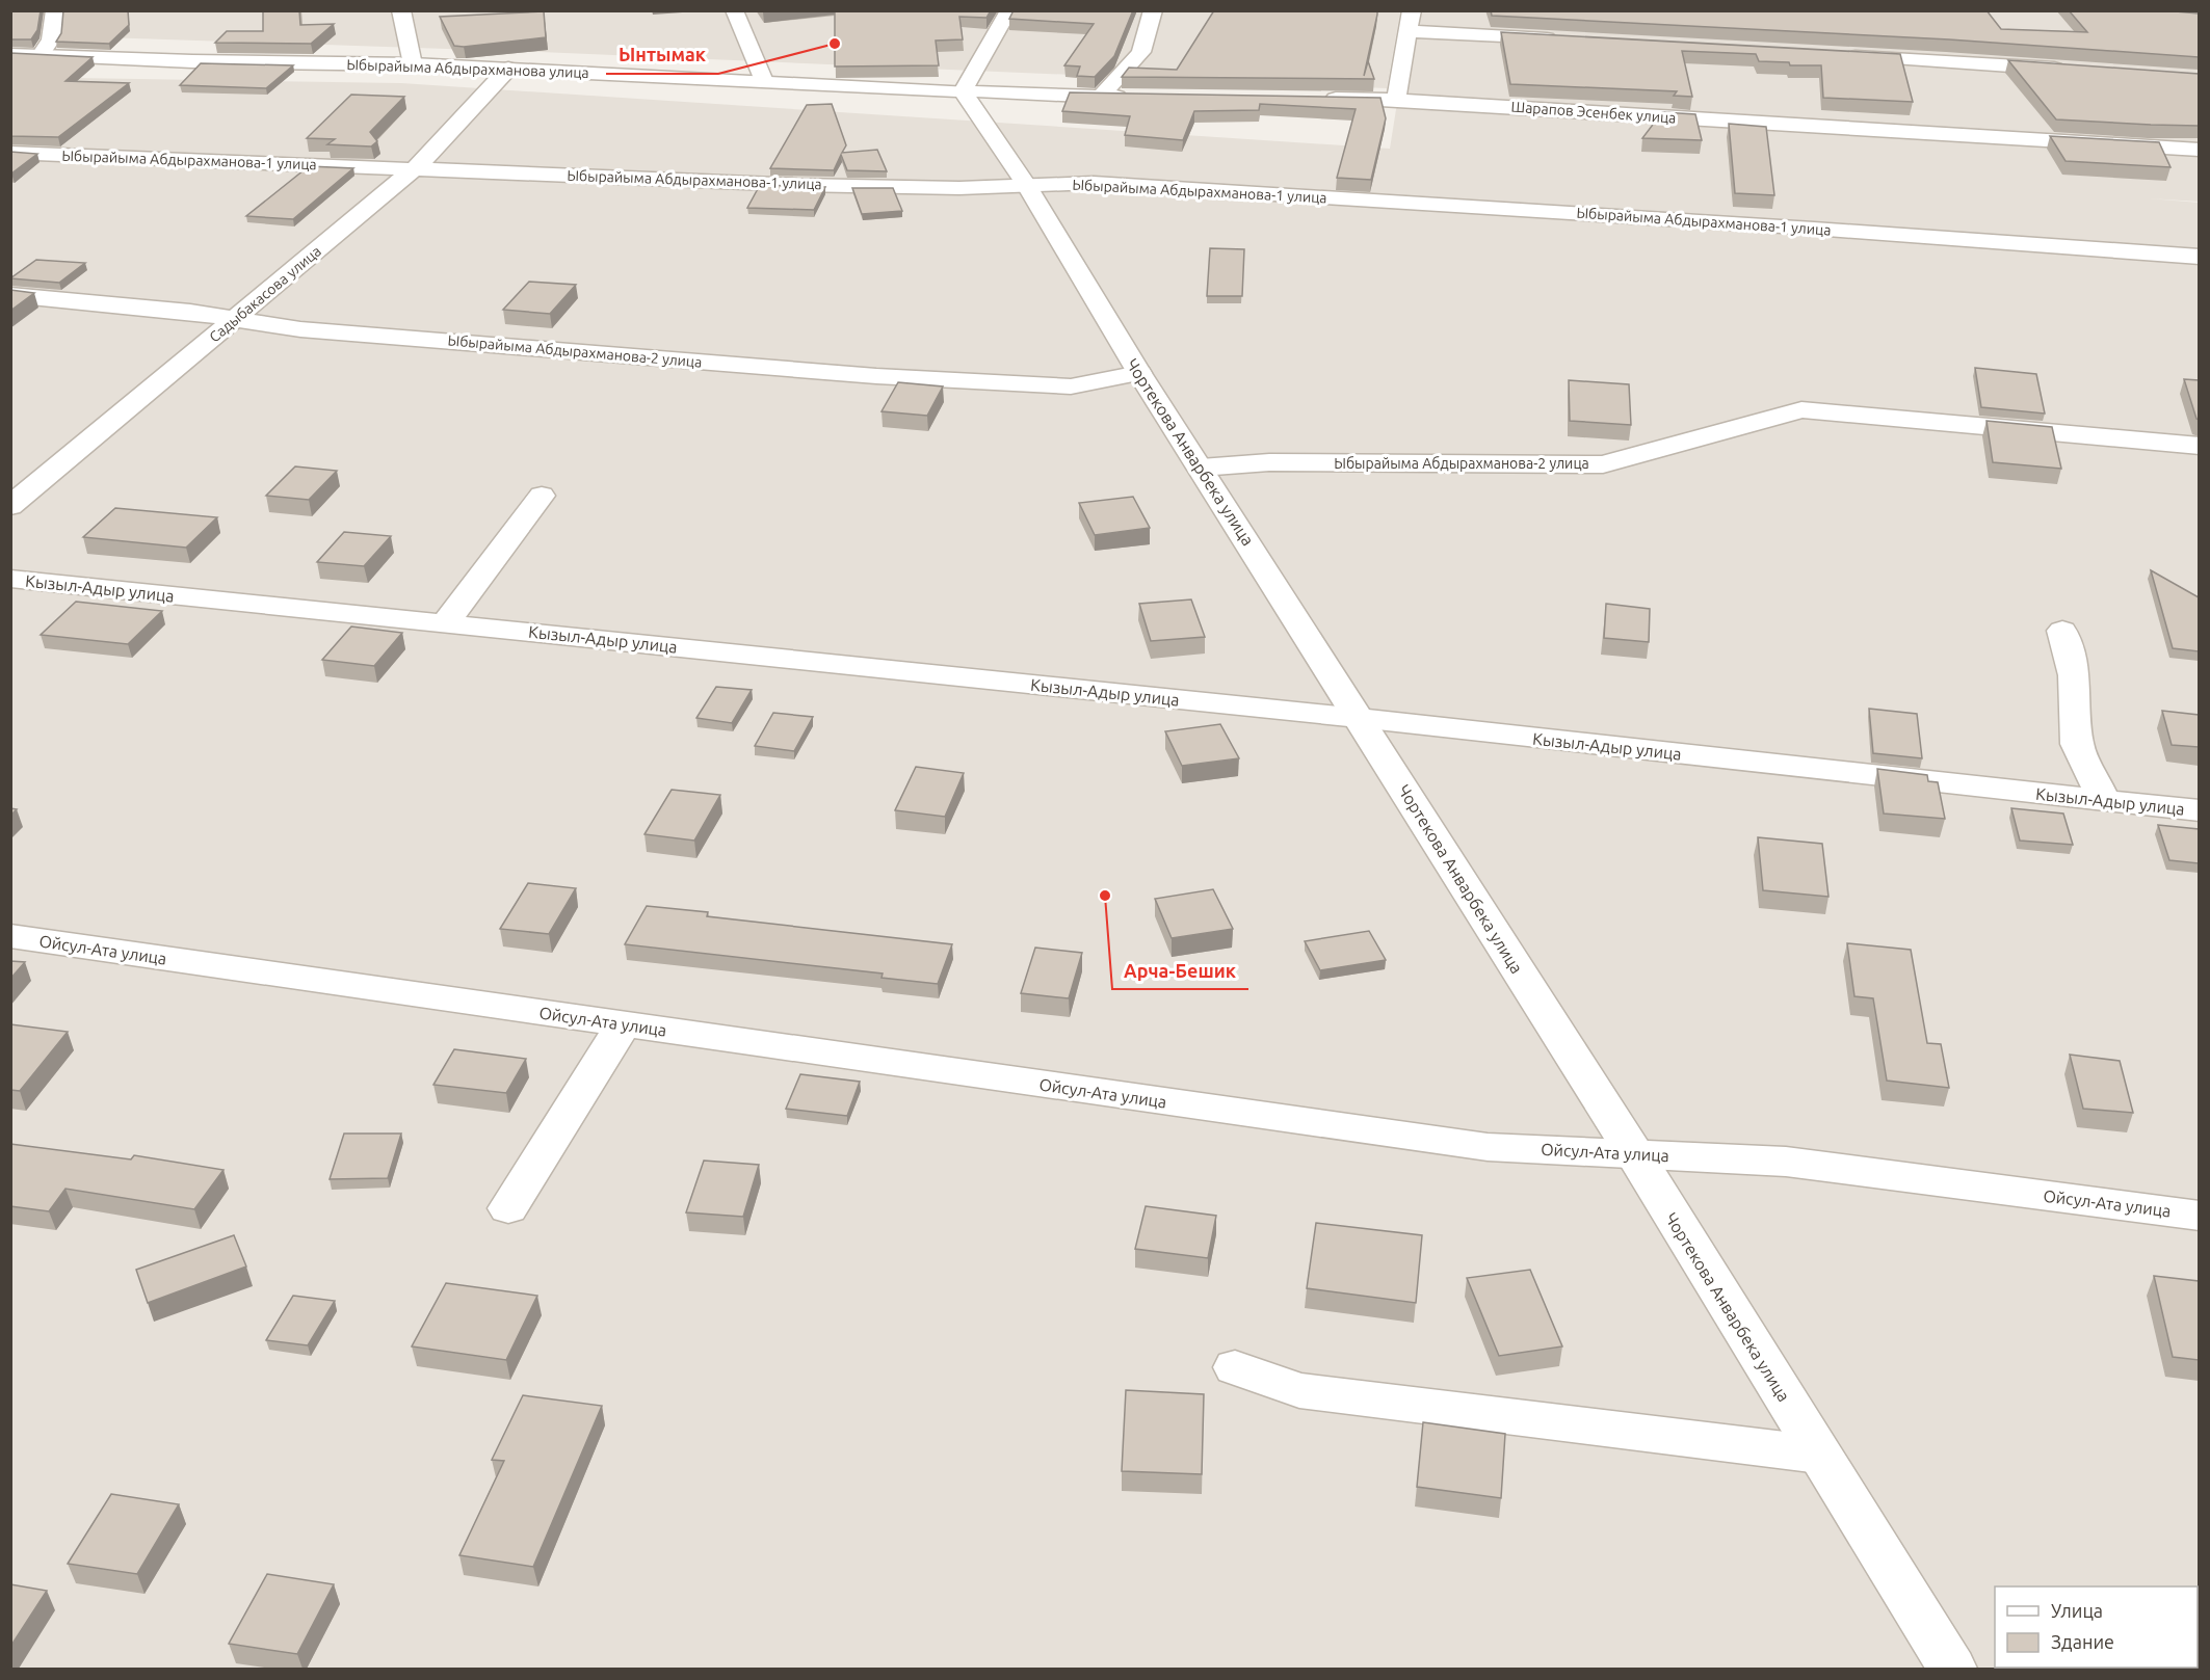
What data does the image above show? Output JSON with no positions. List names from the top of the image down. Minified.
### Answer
{"streets":{"street":["Ыбырайыма Абдырахманова улица","Шарапов Эсенбек улица","Ыбырайыма Абдырахманова-1 улица","Садыбакасова улица","Ыбырайыма Абдырахманова-2 улица","Чортекова Анварбека улица","Кызыл-Адыр улица","Ойсул-Ата улица"]},"crossings":[["Ыбырайыма Абдырахманова улица","Садыбакасова улица"],["Ыбырайыма Абдырахманова улица","Чортекова Анварбека улица"],["Ыбырайыма Абдырахманова-1 улица","Садыбакасова улица"],["Ыбырайыма Абдырахманова-1 улица","Чортекова Анварбека улица"],["Садыбакасова улица","Ыбырайыма Абдырахманова-2 улица"],["Ыбырайыма Абдырахманова-2 улица","Чортекова Анварбека улица"],["Чортекова Анварбека улица","Кызыл-Адыр улица"],["Чортекова Анварбека улица","Ойсул-Ата улица"]],"places":["Ынтымак","Арча-Бешик"],"legend":["Улица","Здание"]}
